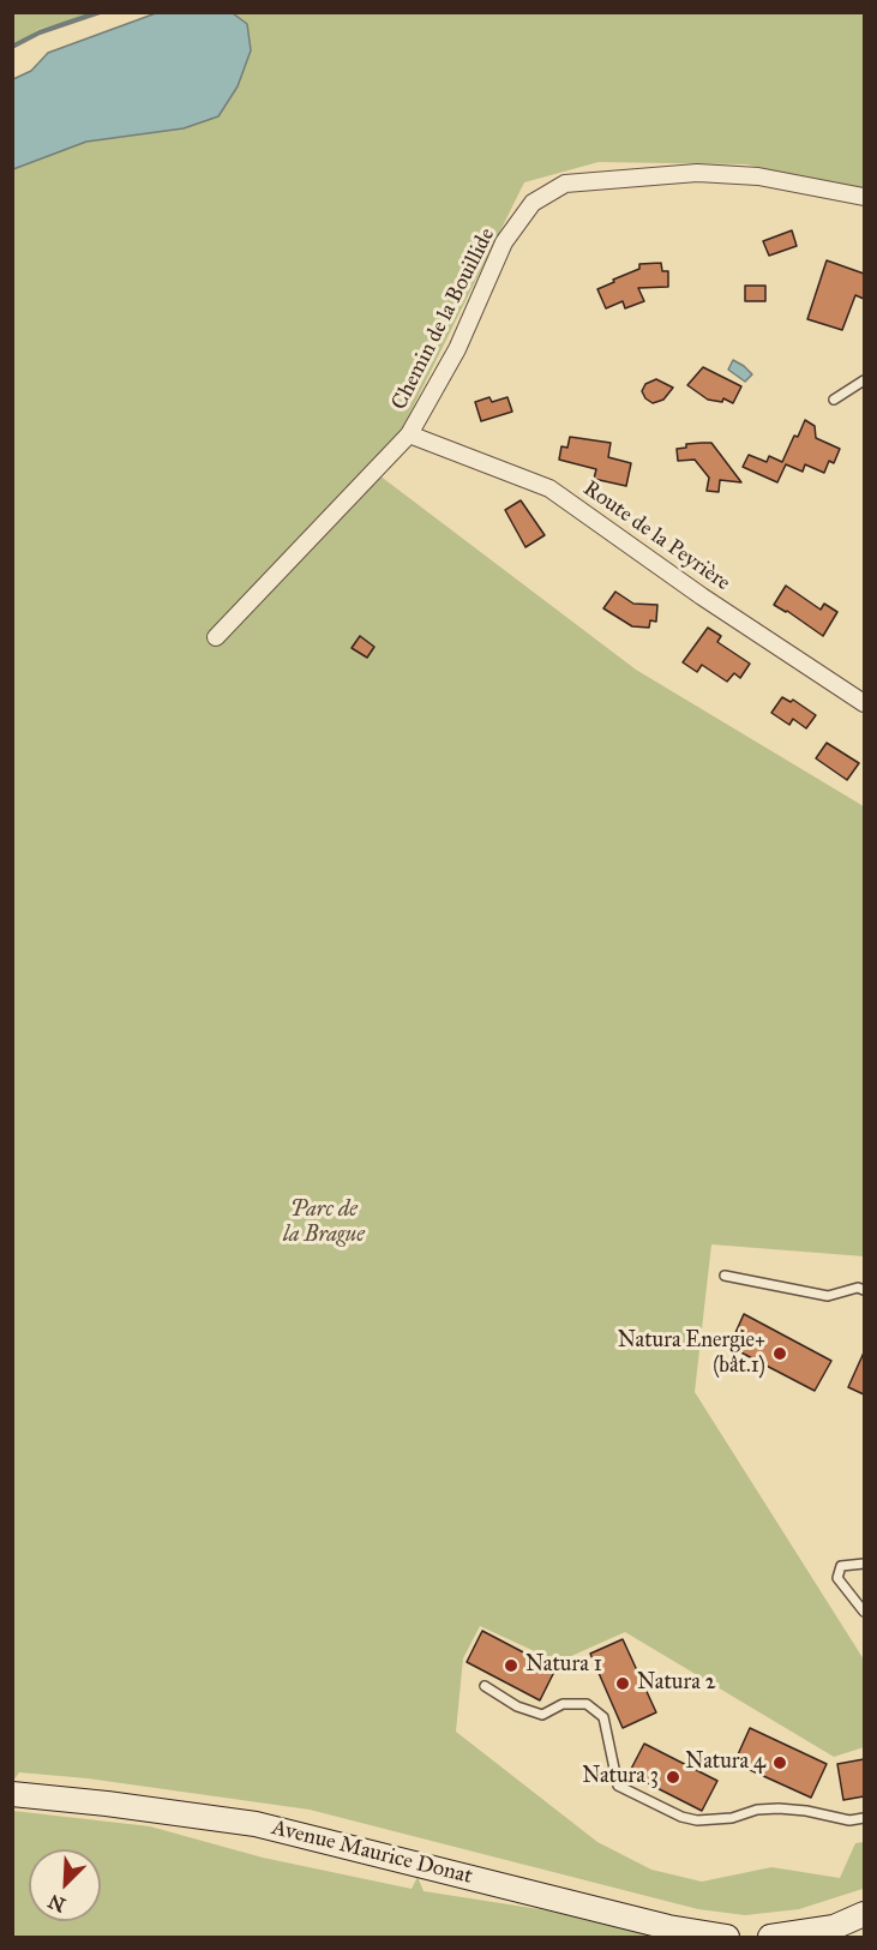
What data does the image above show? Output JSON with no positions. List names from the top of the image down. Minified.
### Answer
{"streets":{"main road":["Avenue Maurice Donat"],"street":["Chemin de la Bouillide","Route de la Peyrière"]},"crossings":[["Chemin de la Bouillide","Route de la Peyrière"]],"parks":["Parc de la Brague"],"places":["Natura Energie+ (bât.1)","Natura 1","Natura 2","Natura 4","Natura 3"],"north":"bottom left"}
